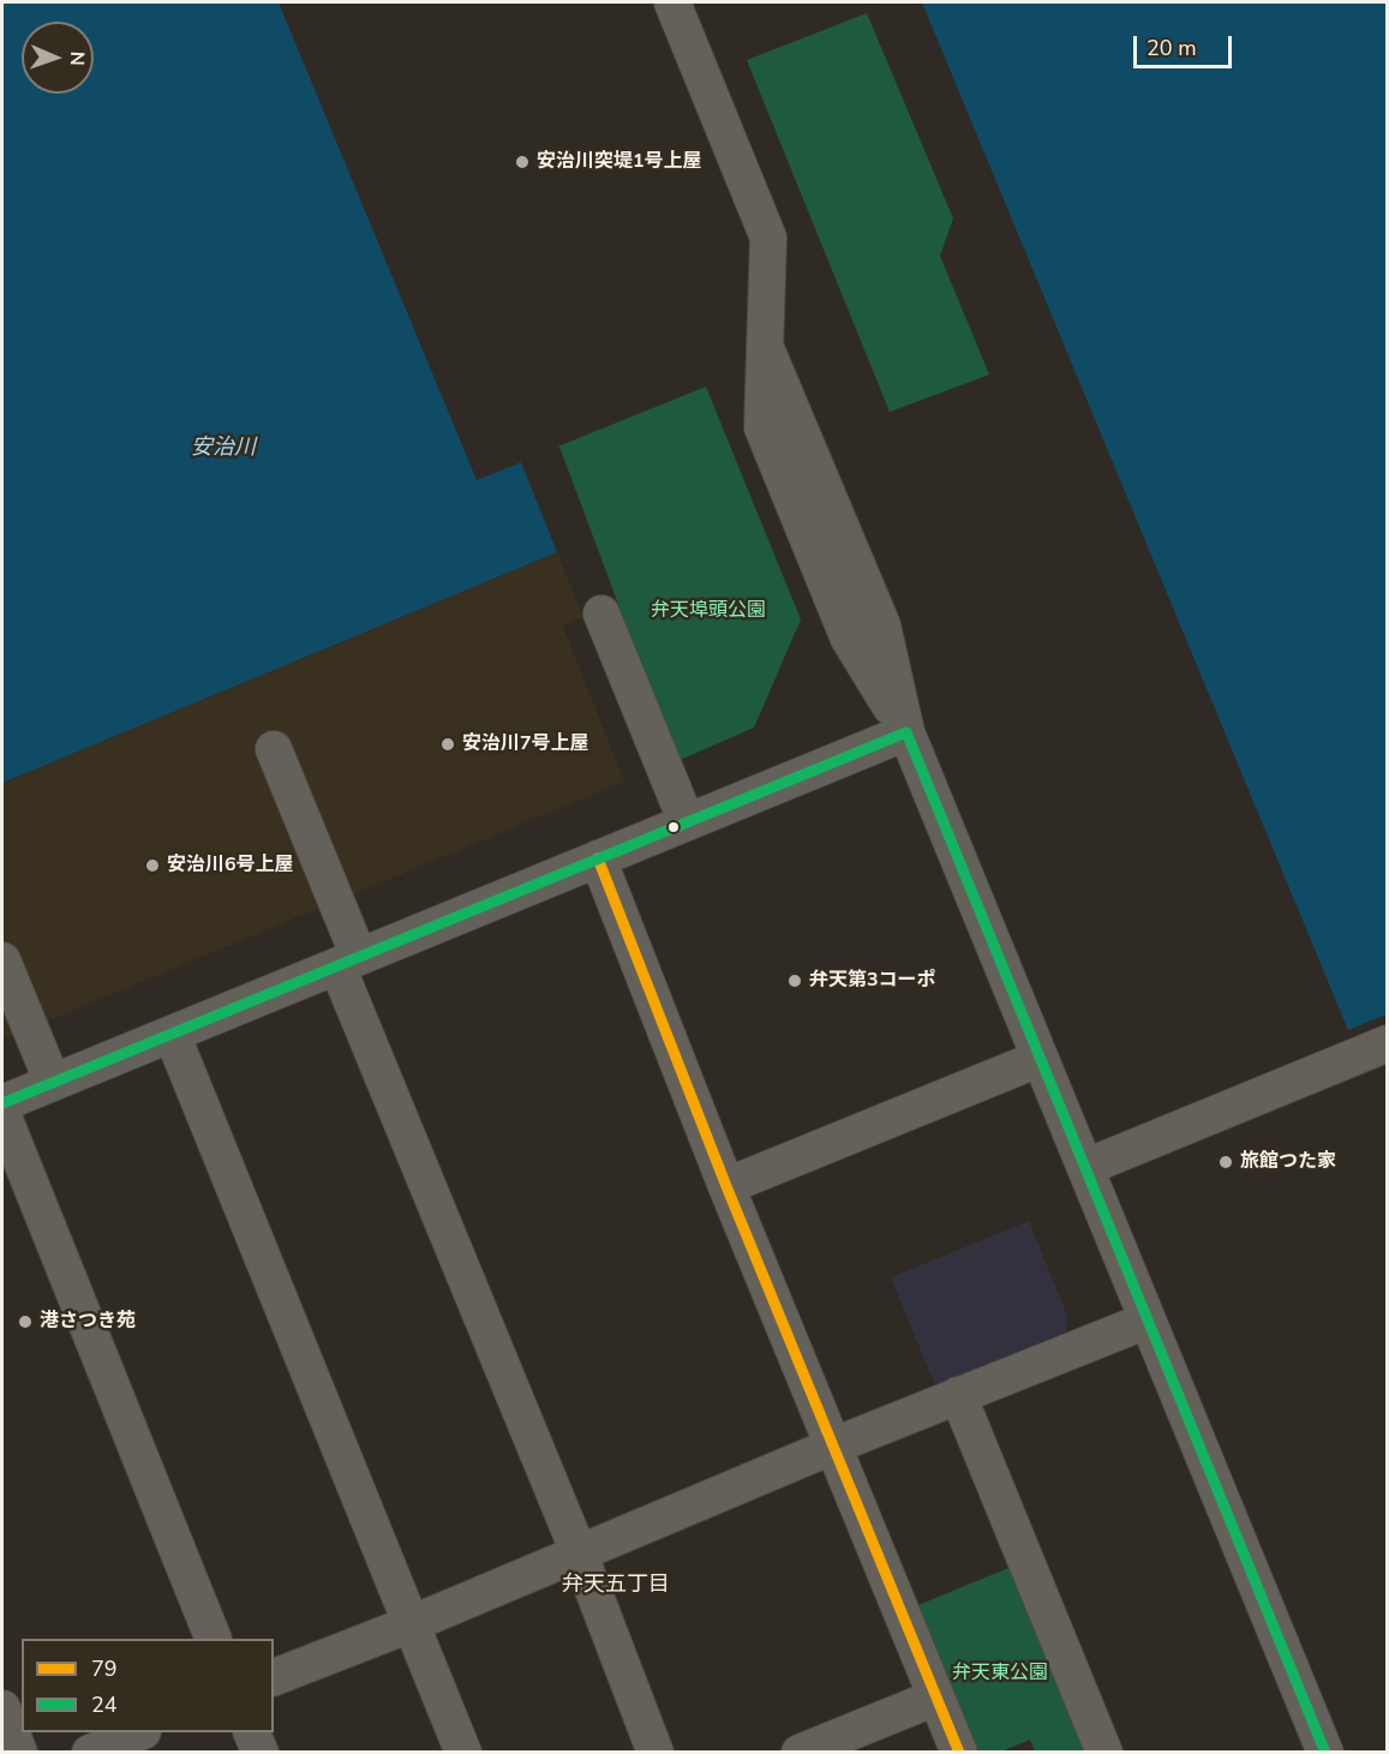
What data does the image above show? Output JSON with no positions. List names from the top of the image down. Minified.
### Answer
{"districts":["弁天五丁目"],"water":["安治川"],"parks":["弁天埠頭公園","弁天東公園"],"places":["安治川突堤1号上屋","安治川7号上屋","安治川6号上屋","弁天第3コーポ","旅館つた家","港さつき苑"],"lines":["transit line 24","transit line 79"],"legend":["79","24"],"scale_bar":"20 m","north":"right"}
